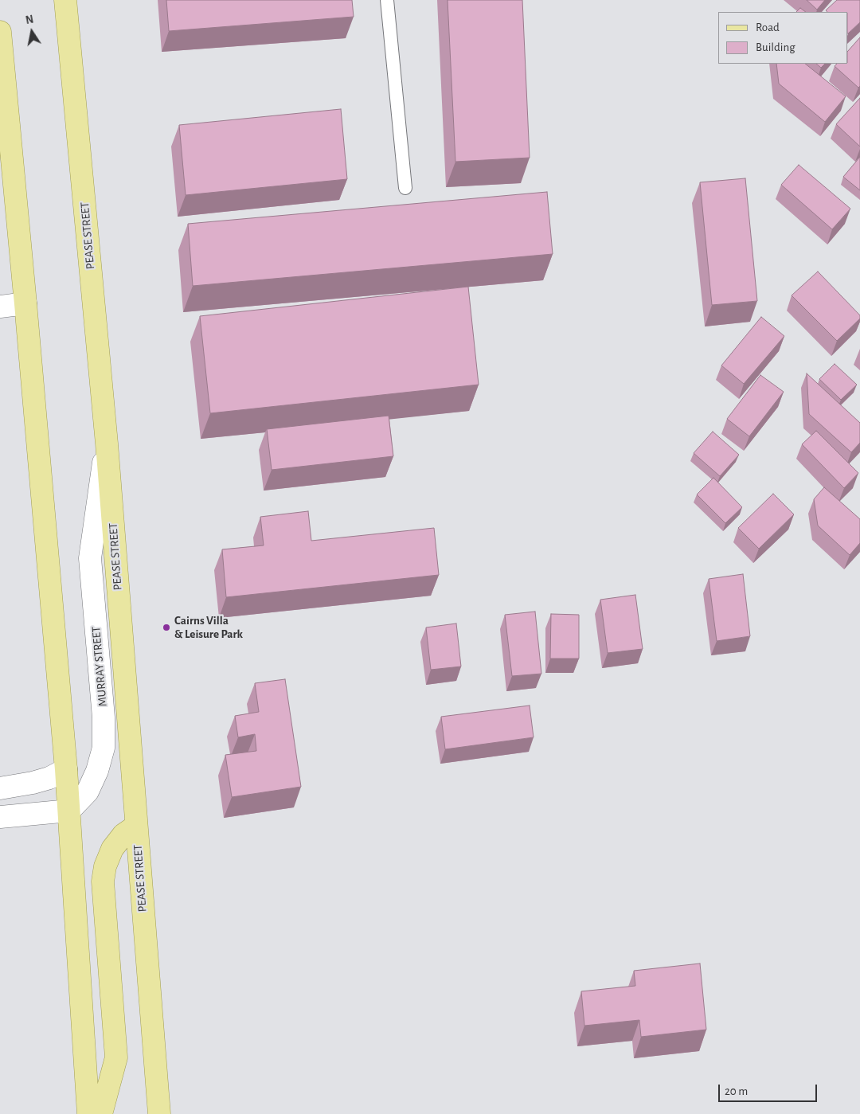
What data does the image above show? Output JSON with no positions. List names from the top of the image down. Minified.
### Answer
{"streets":{"main road":["PEASE STREET"],"street":["MURRAY STREET"]},"crossings":[["PEASE STREET","MURRAY STREET"]],"places":["Cairns Villa & Leisure Park"],"legend":["Road","Building"],"scale_bar":"20 m","north":"top"}
